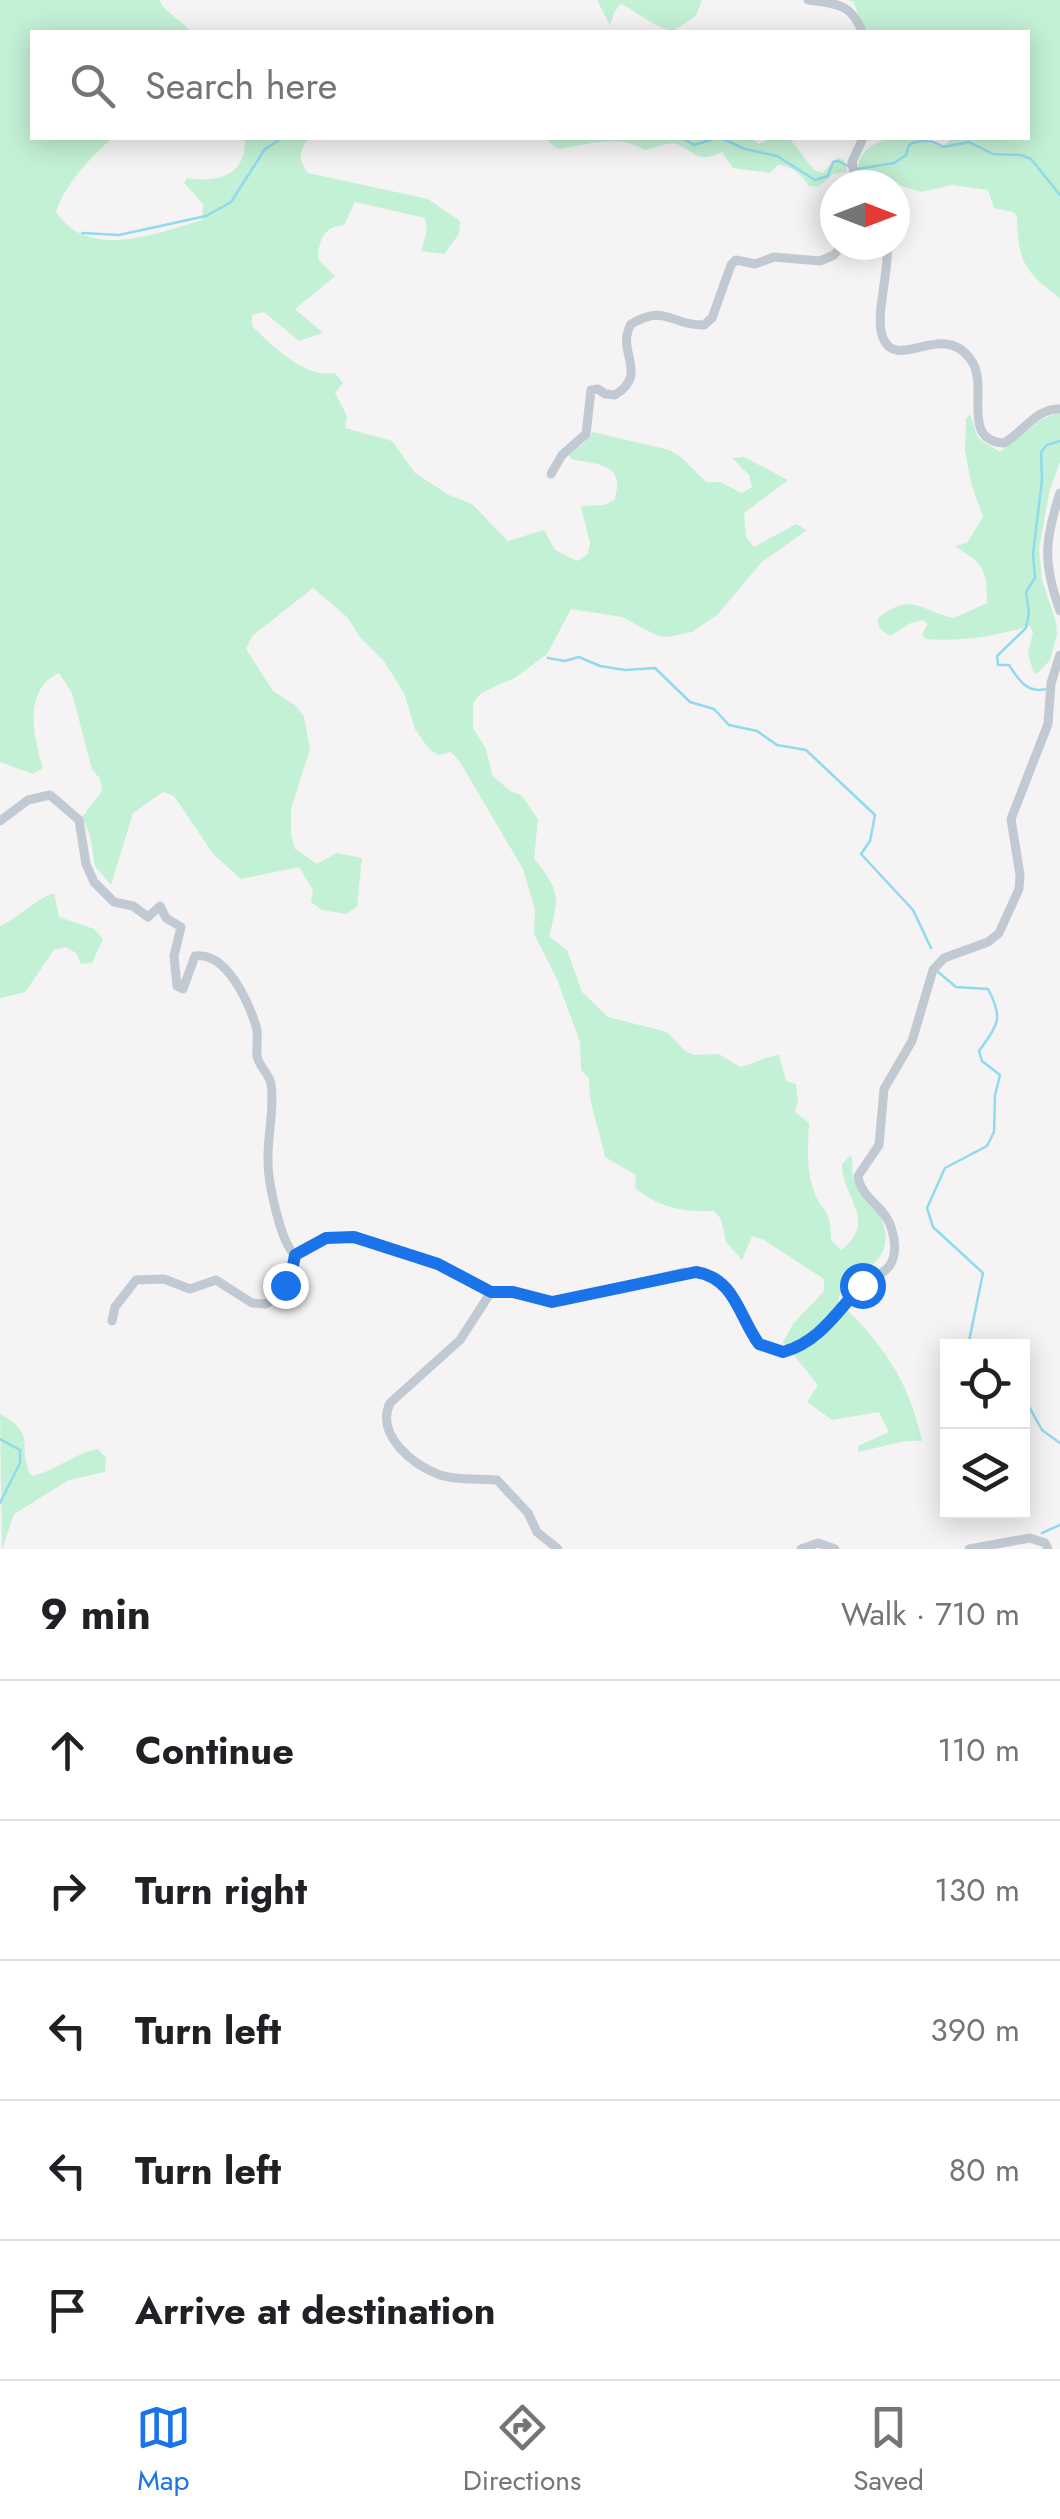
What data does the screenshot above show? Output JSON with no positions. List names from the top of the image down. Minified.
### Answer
{"north":"right","page":{"search":"Search here","heading":["9 min","Walk · 710 m"],"list":[["Continue","110 m"],["Turn right","130 m"],["Turn left","390 m"],["Turn left","80 m"],"Arrive at destination"],"nav":["Map","Directions","Saved"]}}
